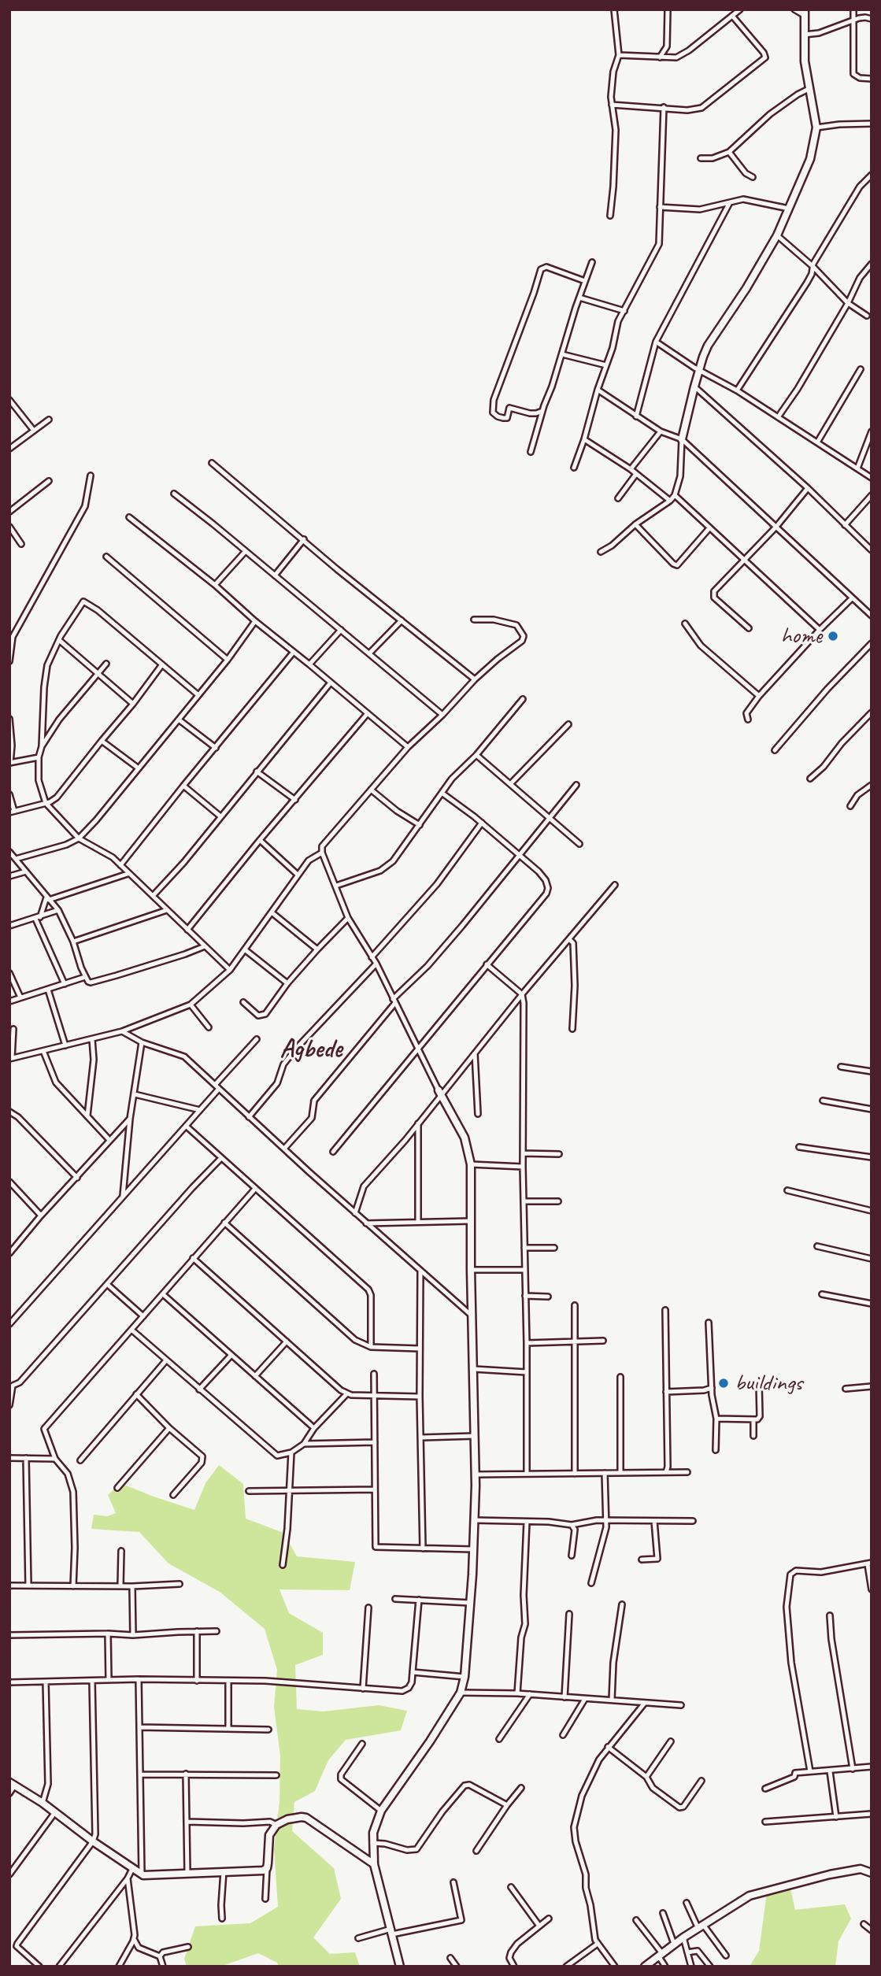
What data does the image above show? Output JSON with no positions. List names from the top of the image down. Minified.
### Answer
{"districts":["Agbede"],"places":["home","buildings"]}
